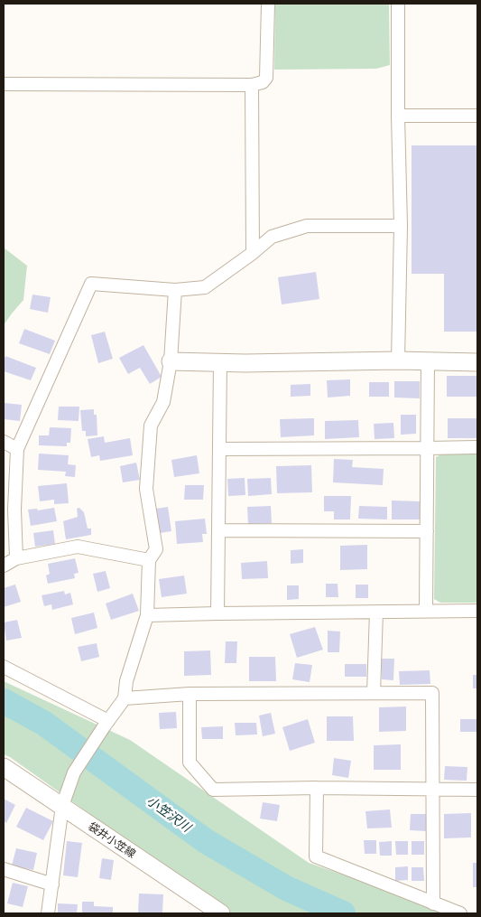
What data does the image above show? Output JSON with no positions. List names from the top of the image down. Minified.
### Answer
{"streets":{"street":["袋井小笠線"]},"water":["小笠沢川"]}
